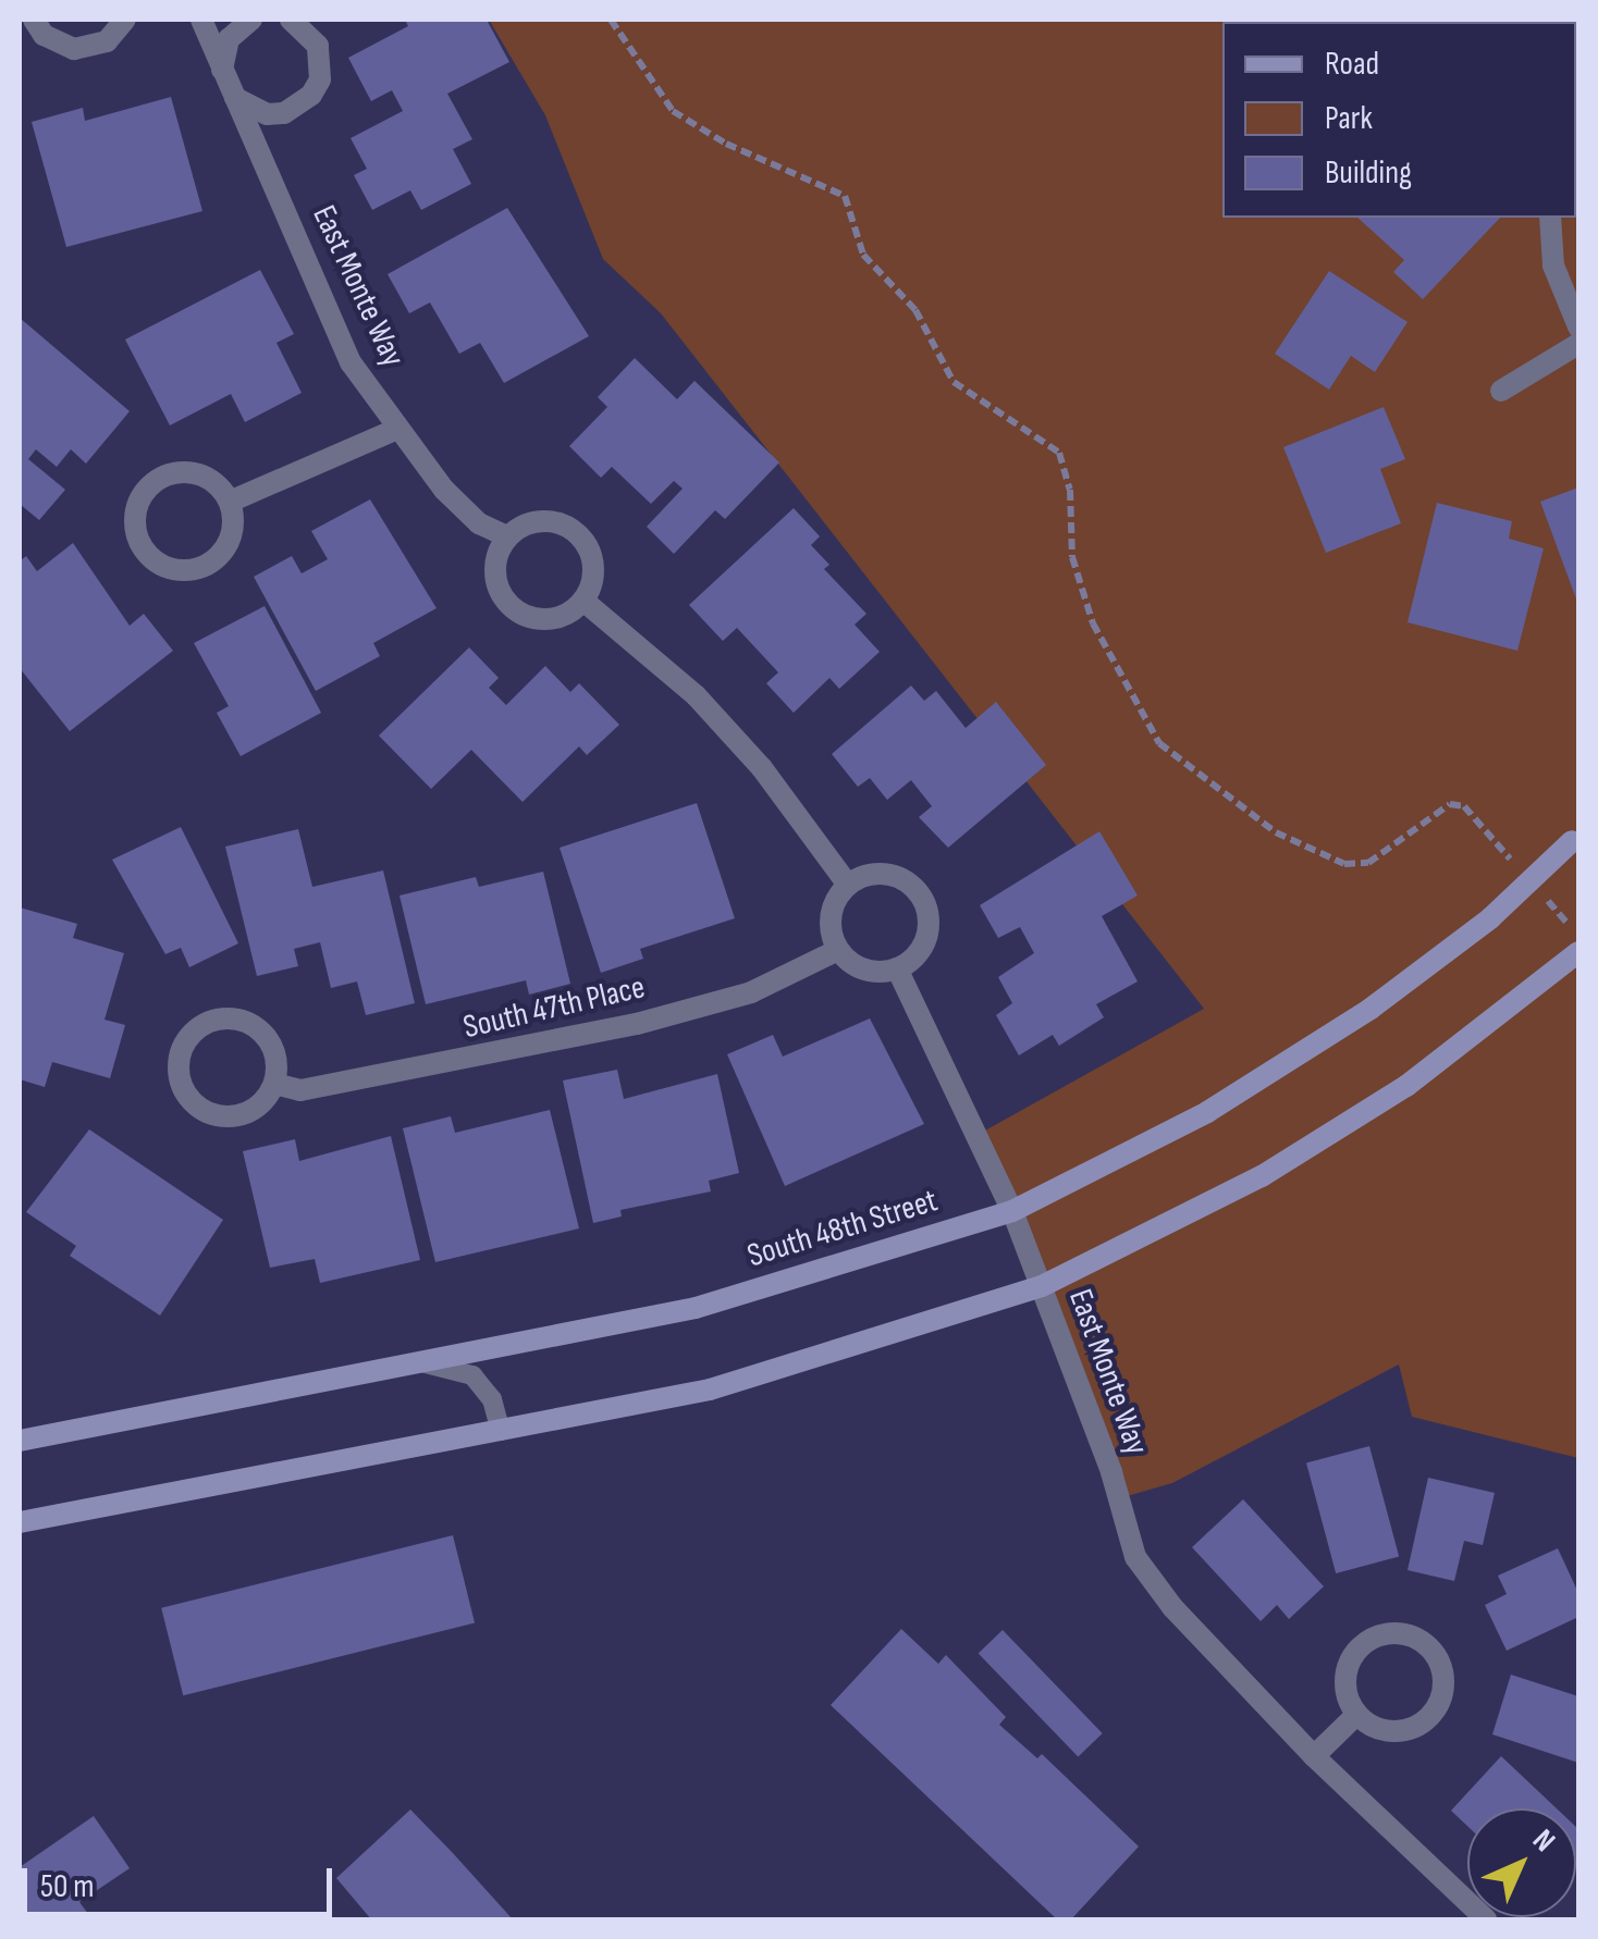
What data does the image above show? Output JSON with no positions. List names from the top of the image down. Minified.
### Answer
{"streets":{"main road":["South 48th Street"],"street":["East Monte Way","South 47th Place"]},"crossings":[["East Monte Way","South 47th Place"],["East Monte Way","South 48th Street"]],"legend":["Road","Park","Building"],"scale_bar":"50 m","north":"top right"}
